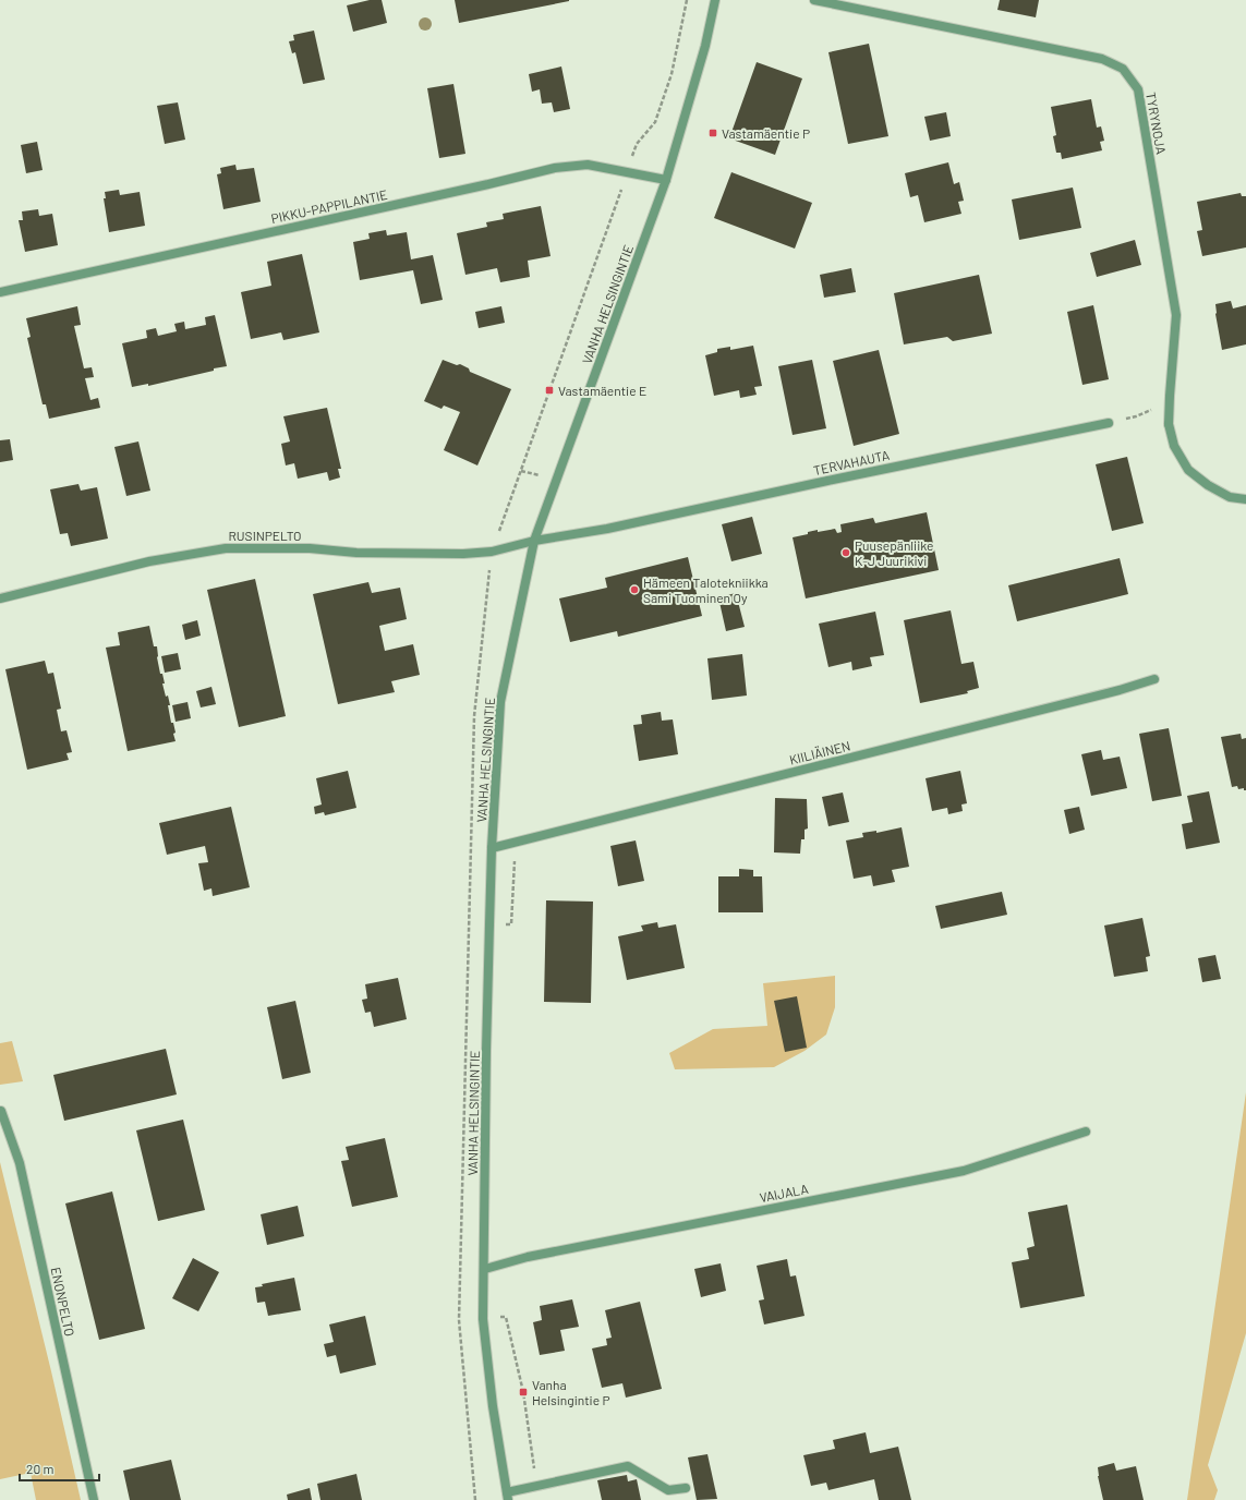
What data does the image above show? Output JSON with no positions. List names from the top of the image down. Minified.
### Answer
{"streets":{"street":["TYRYNOJA","PIKKU-PAPPILANTIE","VANHA HELSINGINTIE","TERVAHAUTA","RUSINPELTO","KIILIÄINEN","VAIJALA","ENONPELTO"]},"crossings":[["PIKKU-PAPPILANTIE","VANHA HELSINGINTIE"],["VANHA HELSINGINTIE","TERVAHAUTA"],["VANHA HELSINGINTIE","RUSINPELTO"],["VANHA HELSINGINTIE","KIILIÄINEN"],["VANHA HELSINGINTIE","VAIJALA"],["TERVAHAUTA","RUSINPELTO"]],"places":{"transit":["Vastamäentie P","Vastamäentie E","Vanha Helsingintie P"],"other":["Puusepänliike K-J Juurikivi","Hämeen Talotekniikka Sami Tuominen Oy"]},"scale_bar":"20 m"}
